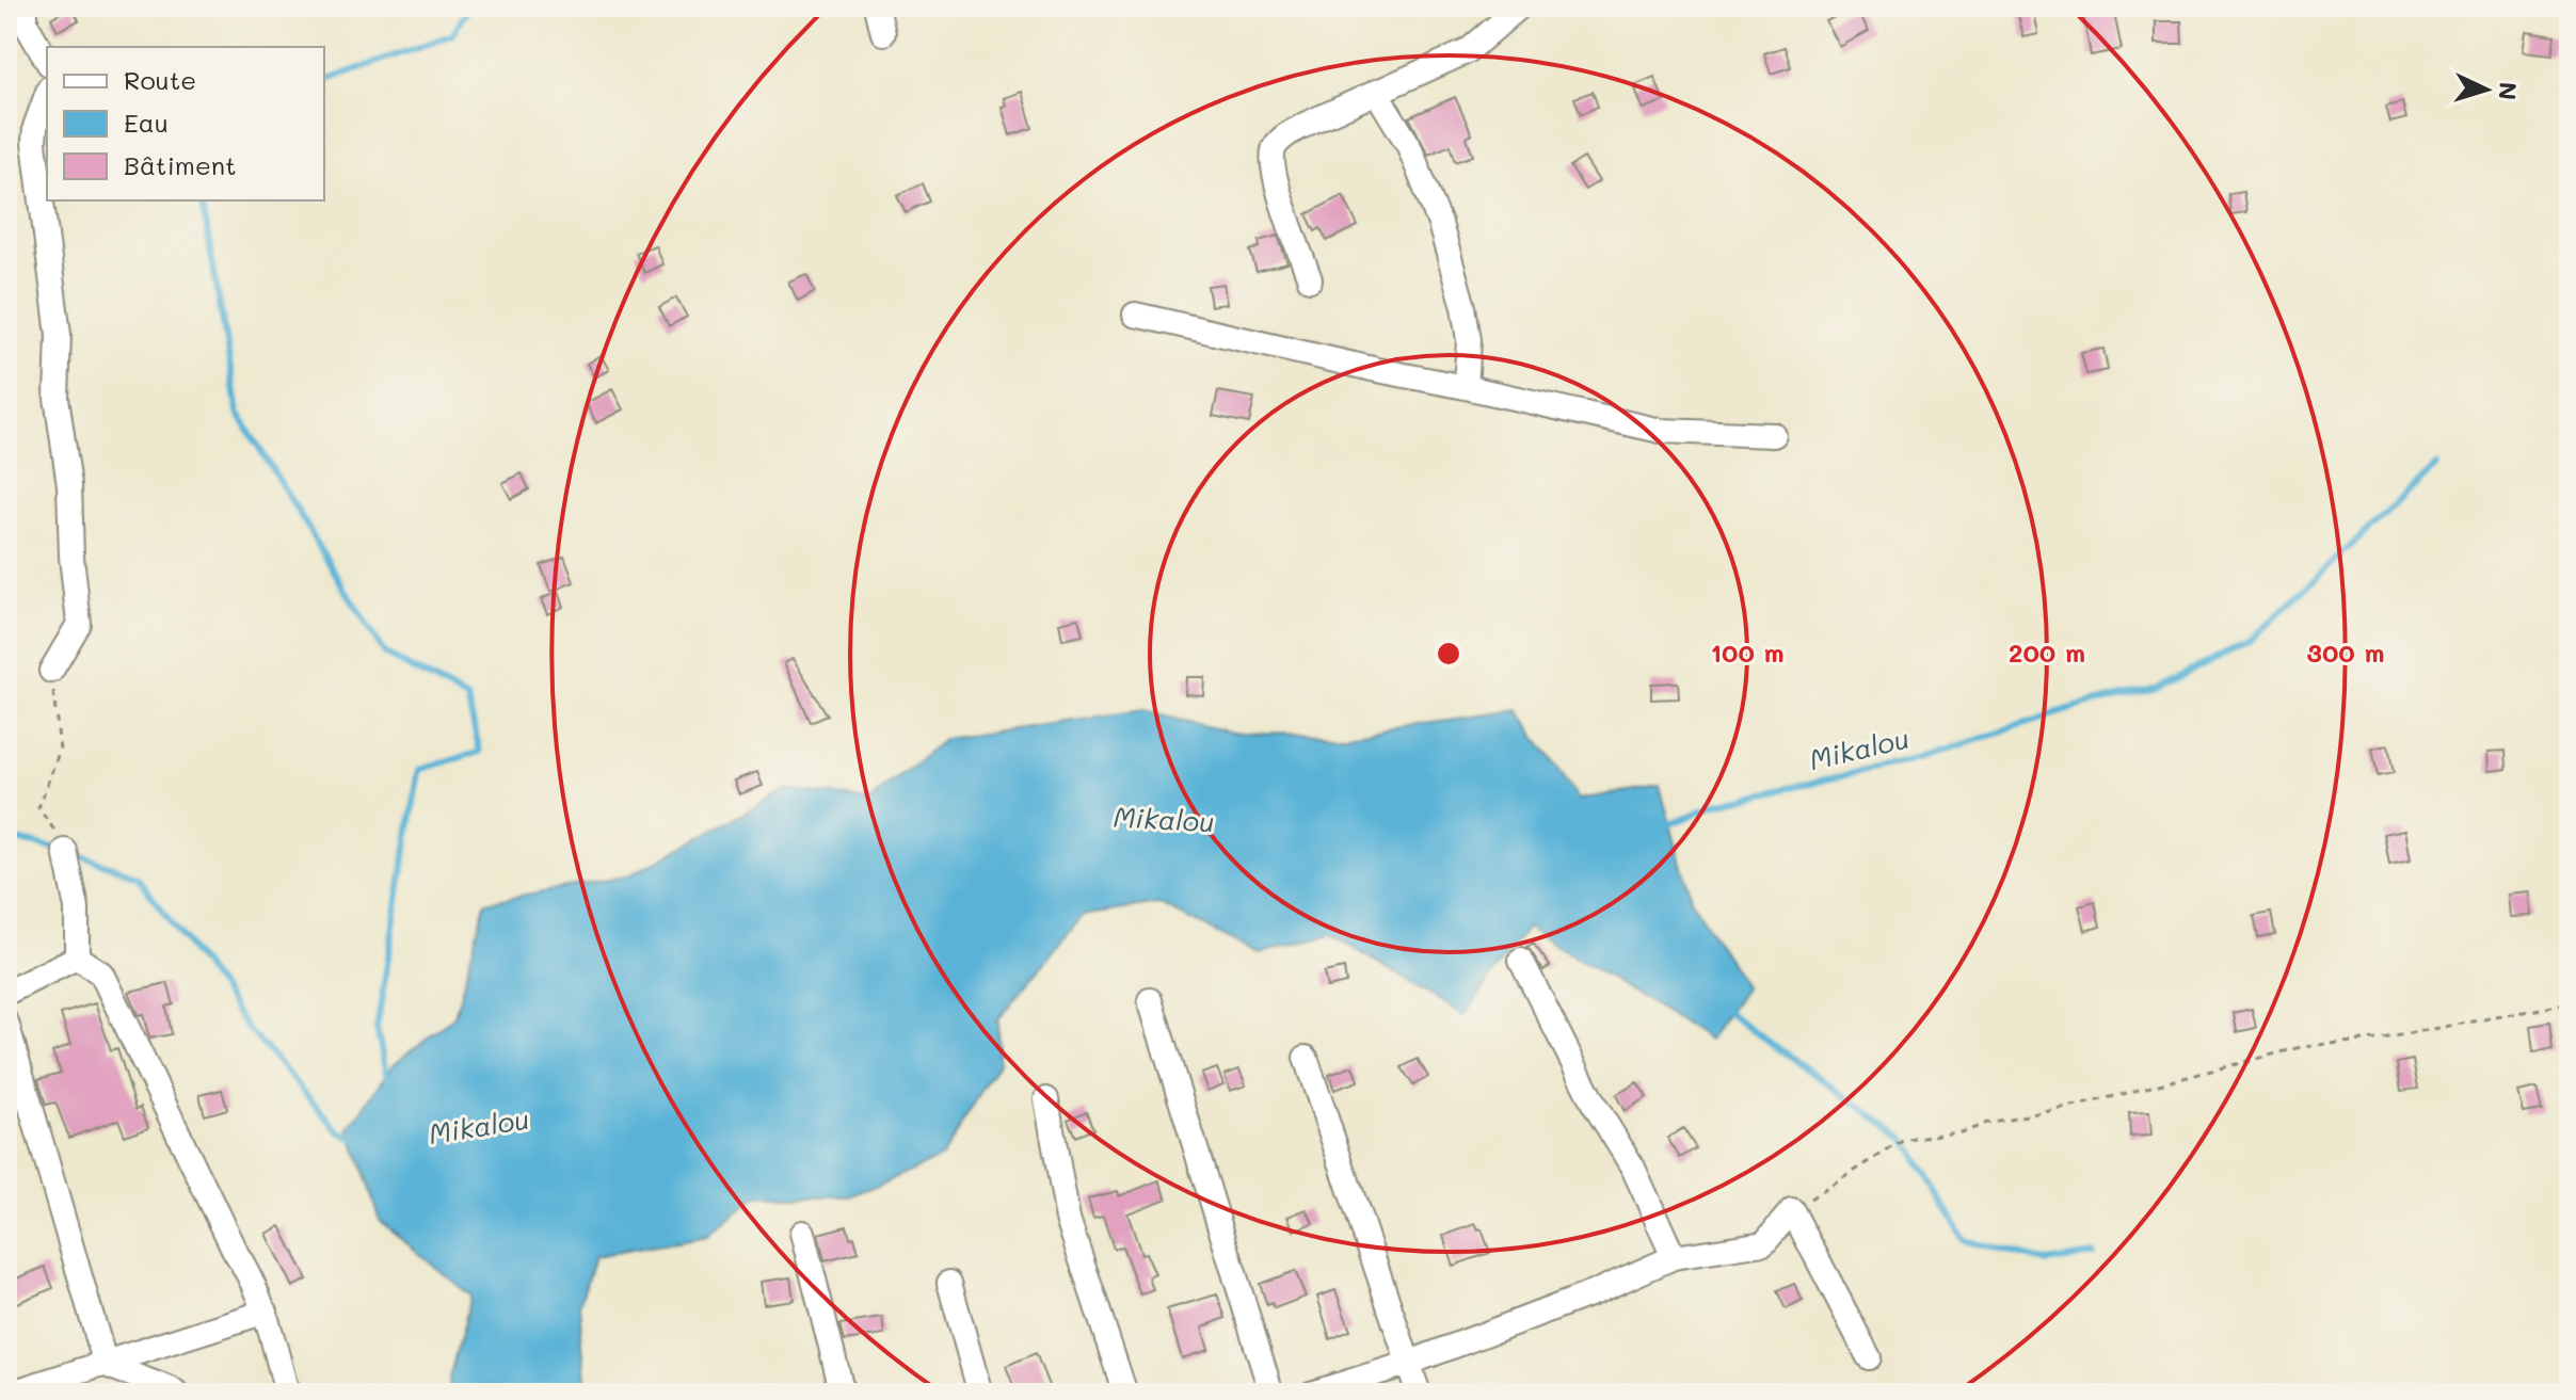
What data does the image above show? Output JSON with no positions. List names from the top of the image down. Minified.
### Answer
{"water":["Mikalou"],"legend":["Route","Eau","Bâtiment"],"north":"right","rings":["100 m","200 m","300 m"]}
